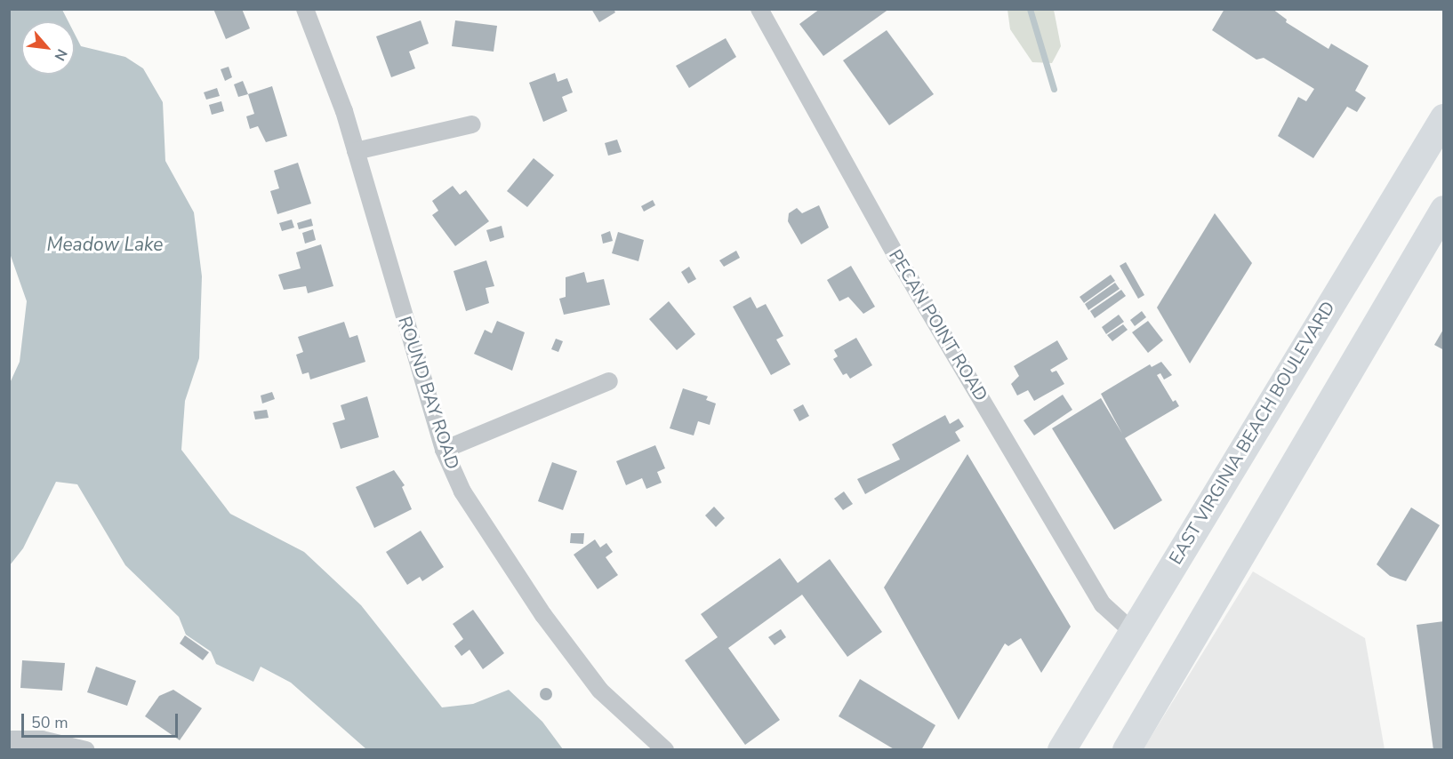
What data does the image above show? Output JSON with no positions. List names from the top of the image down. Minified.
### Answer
{"streets":{"main road":["EAST VIRGINIA BEACH BOULEVARD"],"street":["PECAN POINT ROAD","ROUND BAY ROAD"]},"crossings":[["PECAN POINT ROAD","EAST VIRGINIA BEACH BOULEVARD"]],"water":["Meadow Lake"],"scale_bar":"50 m","north":"bottom right"}
